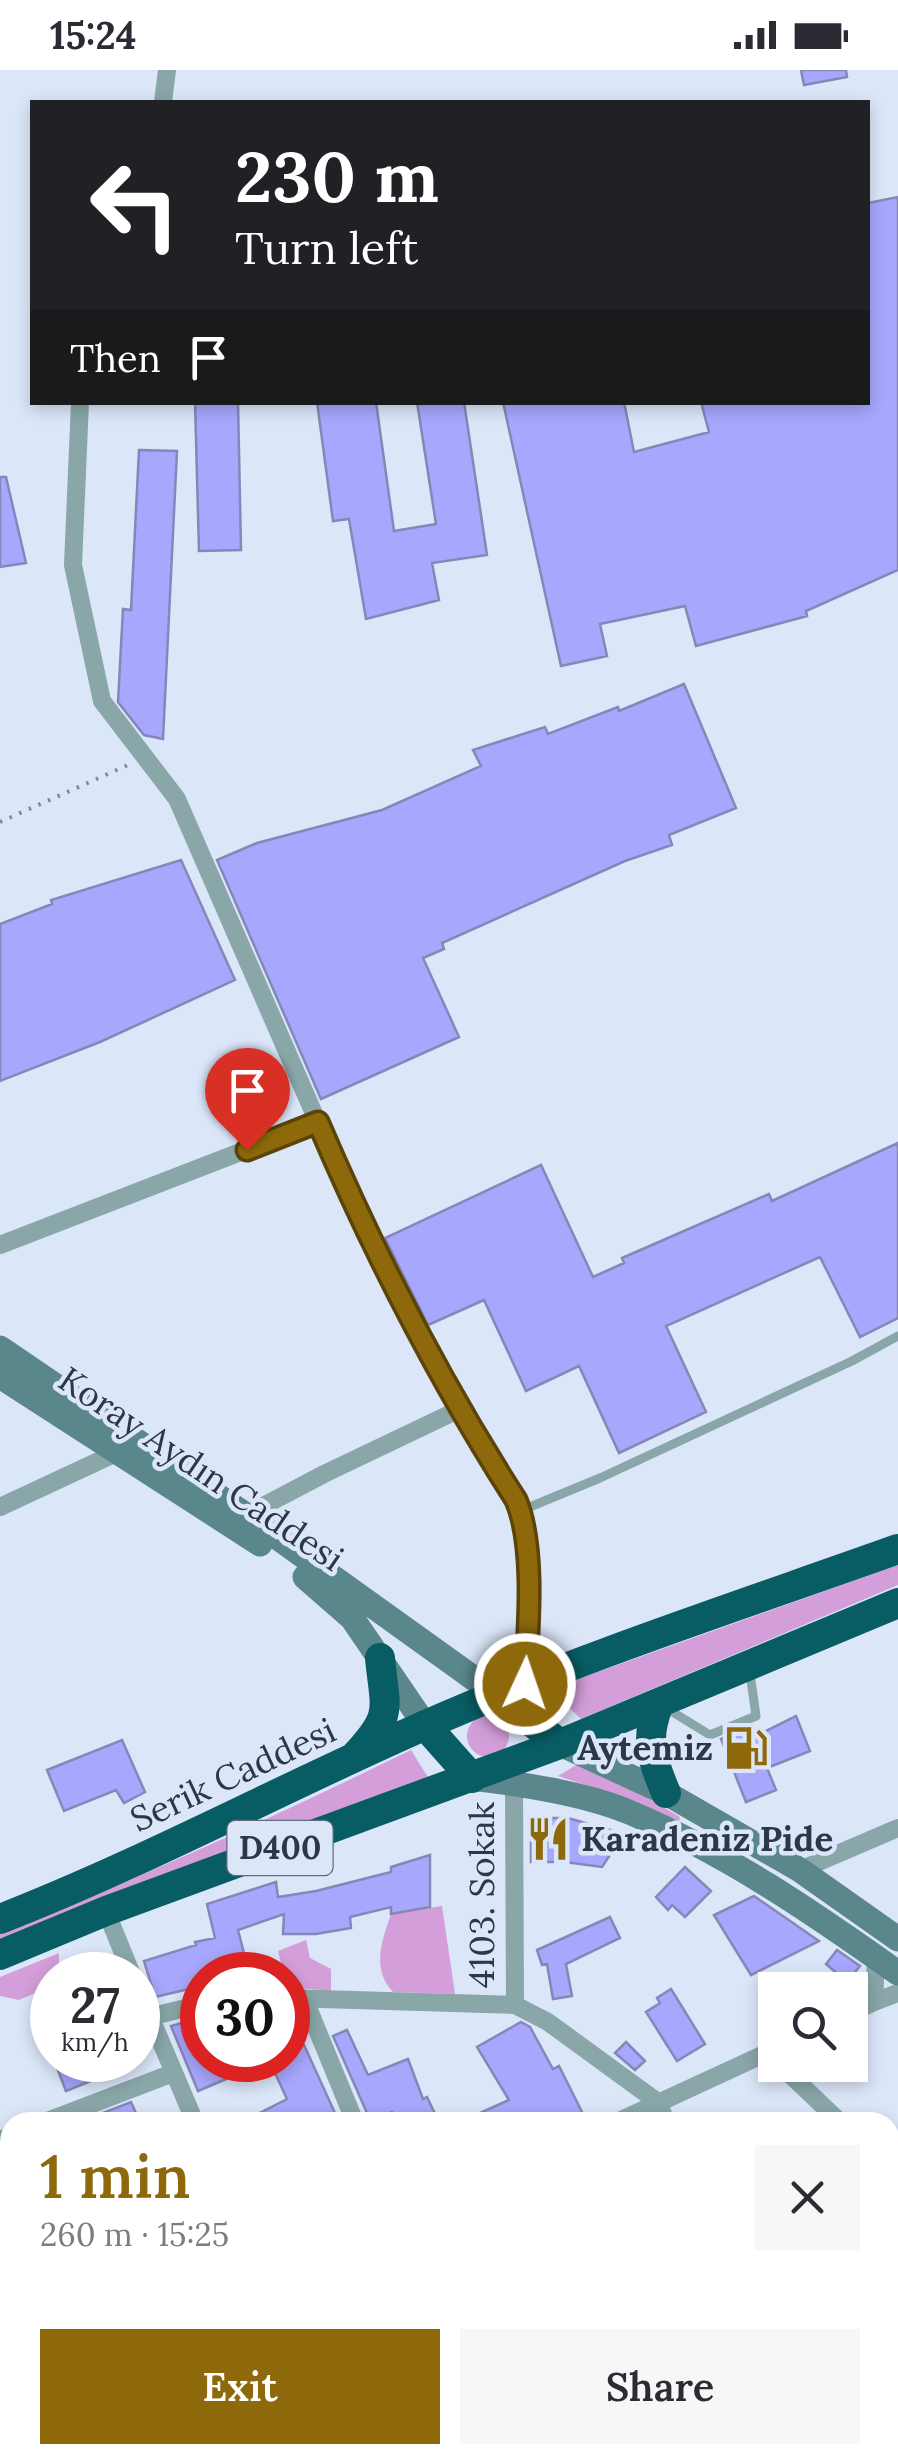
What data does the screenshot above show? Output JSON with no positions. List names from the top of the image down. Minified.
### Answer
{"streets":{"highway":["Serik Caddesi","D400"],"main road":["Koray Aydın Caddesi"],"street":["4103. Sokak"]},"crossings":[["Koray Aydın Caddesi","Serik Caddesi"],["Serik Caddesi","D400"]],"places":{"fuel station":["Aytemiz"],"restaurant":["Karadeniz Pide"]},"page":{"status":"15:24","turn":["230 m","Turn left"],"then":"Then","speed":"27 km/h","limit":"30","heading":["1 min","260 m · 15:25"],"buttons":["Exit","Share"]}}
